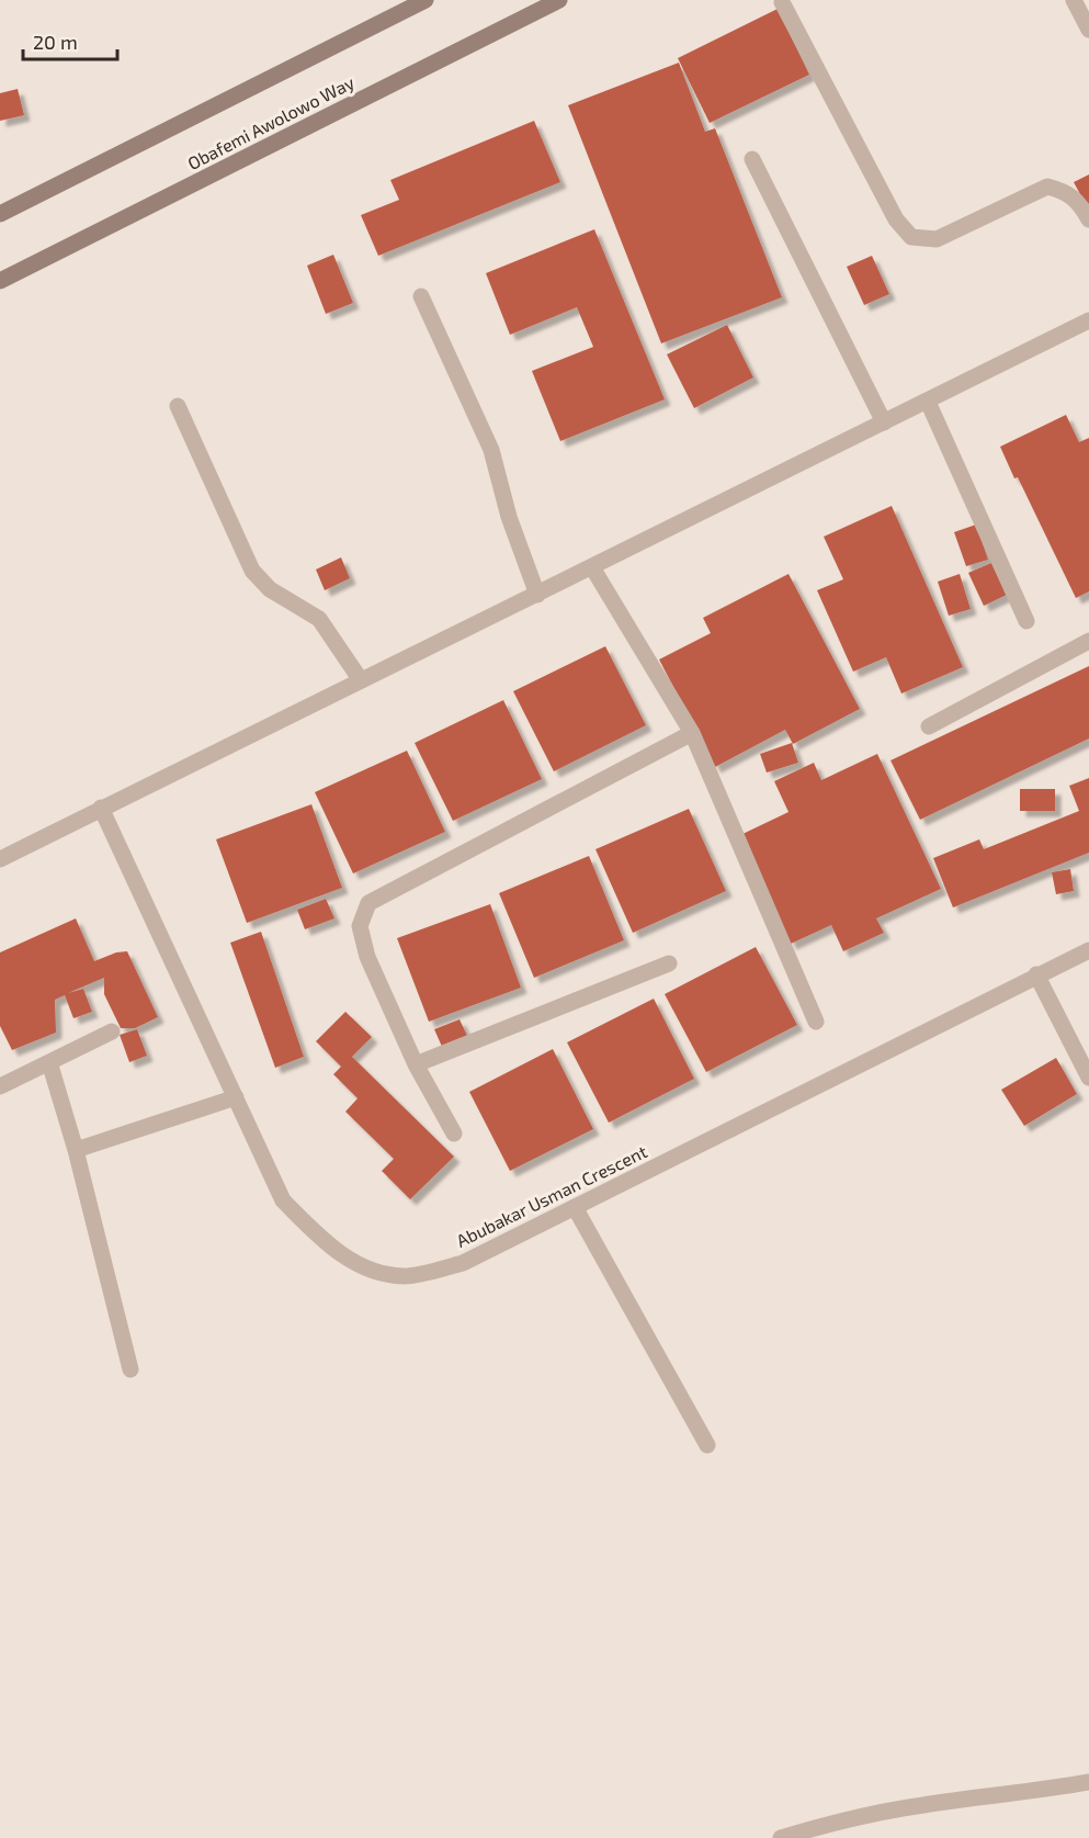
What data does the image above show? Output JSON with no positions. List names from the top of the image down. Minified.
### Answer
{"streets":{"main road":["Obafemi Awolowo Way"],"street":["Abubakar Usman Crescent"]},"scale_bar":"20 m"}
